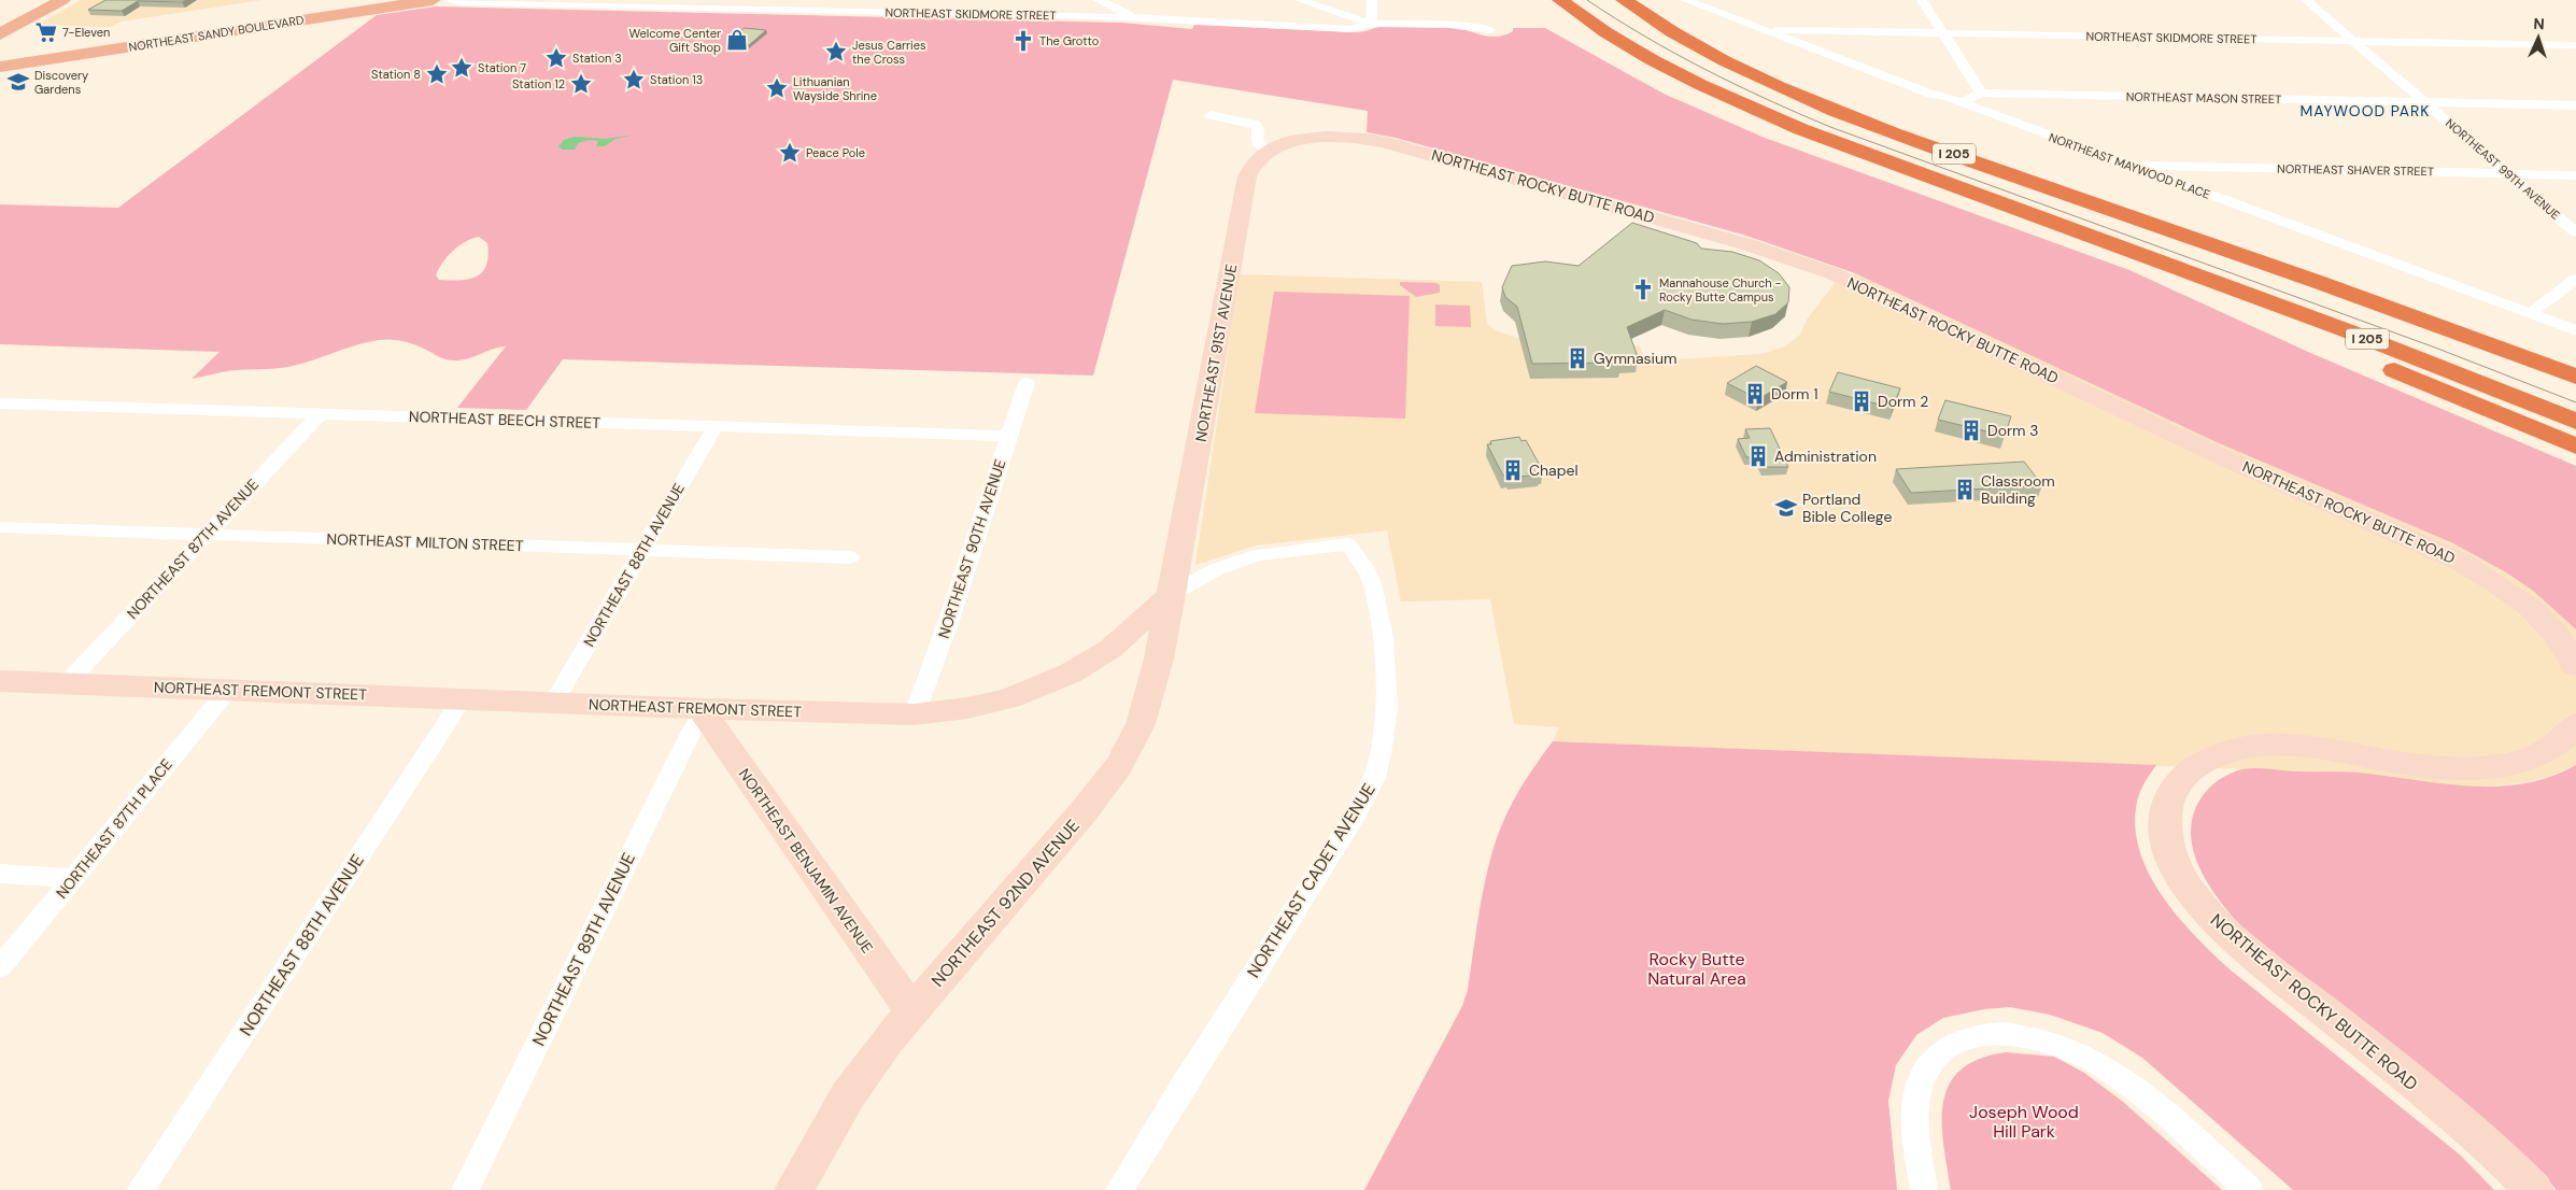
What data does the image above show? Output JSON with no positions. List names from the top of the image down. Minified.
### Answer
{"streets":{"highway":["I 205"],"main road":["NORTHEAST SANDY BOULEVARD"],"street":["NORTHEAST SKIDMORE STREET","NORTHEAST MASON STREET","NORTHEAST MAYWOOD PLACE","NORTHEAST 99TH AVENUE","NORTHEAST SHAVER STREET","NORTHEAST ROCKY BUTTE ROAD","NORTHEAST 91ST AVENUE","NORTHEAST BEECH STREET","NORTHEAST MILTON STREET","NORTHEAST 87TH AVENUE","NORTHEAST 90TH AVENUE","NORTHEAST 88TH AVENUE","NORTHEAST FREMONT STREET","NORTHEAST 87TH PLACE","NORTHEAST BENJAMIN AVENUE","NORTHEAST CADET AVENUE","NORTHEAST 92ND AVENUE","NORTHEAST 89TH AVENUE"]},"crossings":[["NORTHEAST SKIDMORE STREET","NORTHEAST MAYWOOD PLACE"],["NORTHEAST SKIDMORE STREET","NORTHEAST 99TH AVENUE"],["NORTHEAST MASON STREET","NORTHEAST MAYWOOD PLACE"],["NORTHEAST MASON STREET","NORTHEAST 99TH AVENUE"],["NORTHEAST MAYWOOD PLACE","NORTHEAST SHAVER STREET"],["NORTHEAST 99TH AVENUE","NORTHEAST SHAVER STREET"],["NORTHEAST ROCKY BUTTE ROAD","NORTHEAST 91ST AVENUE"],["NORTHEAST 91ST AVENUE","NORTHEAST FREMONT STREET"],["NORTHEAST 91ST AVENUE","NORTHEAST 92ND AVENUE"],["NORTHEAST BEECH STREET","NORTHEAST 87TH AVENUE"],["NORTHEAST BEECH STREET","NORTHEAST 90TH AVENUE"],["NORTHEAST BEECH STREET","NORTHEAST 88TH AVENUE"],["NORTHEAST MILTON STREET","NORTHEAST 87TH AVENUE"],["NORTHEAST MILTON STREET","NORTHEAST 88TH AVENUE"],["NORTHEAST 87TH AVENUE","NORTHEAST FREMONT STREET"],["NORTHEAST 90TH AVENUE","NORTHEAST FREMONT STREET"],["NORTHEAST 88TH AVENUE","NORTHEAST FREMONT STREET"],["NORTHEAST FREMONT STREET","NORTHEAST 87TH PLACE"],["NORTHEAST FREMONT STREET","NORTHEAST BENJAMIN AVENUE"],["NORTHEAST FREMONT STREET","NORTHEAST CADET AVENUE"],["NORTHEAST FREMONT STREET","NORTHEAST 92ND AVENUE"],["NORTHEAST FREMONT STREET","NORTHEAST 89TH AVENUE"],["NORTHEAST BENJAMIN AVENUE","NORTHEAST 92ND AVENUE"],["NORTHEAST BENJAMIN AVENUE","NORTHEAST 89TH AVENUE"]],"districts":["MAYWOOD PARK"],"parks":["Rocky Butte Natural Area","Joseph Wood Hill Park"],"places":{"supermarket":["7-Eleven"],"shop":["Welcome Center Gift Shop"],"church":["The Grotto","Mannahouse Church - Rocky Butte Campus"],"place":["Jesus Carries the Cross","Station 3","Station 7","Station 8","Station 13","Station 12","Lithuanian Wayside Shrine","Peace Pole"],"school or university":["Discovery Gardens","Portland Bible College"],"building":["Gymnasium","Dorm 1","Dorm 2","Dorm 3","Administration","Chapel","Classroom Building"]},"north":"top"}
